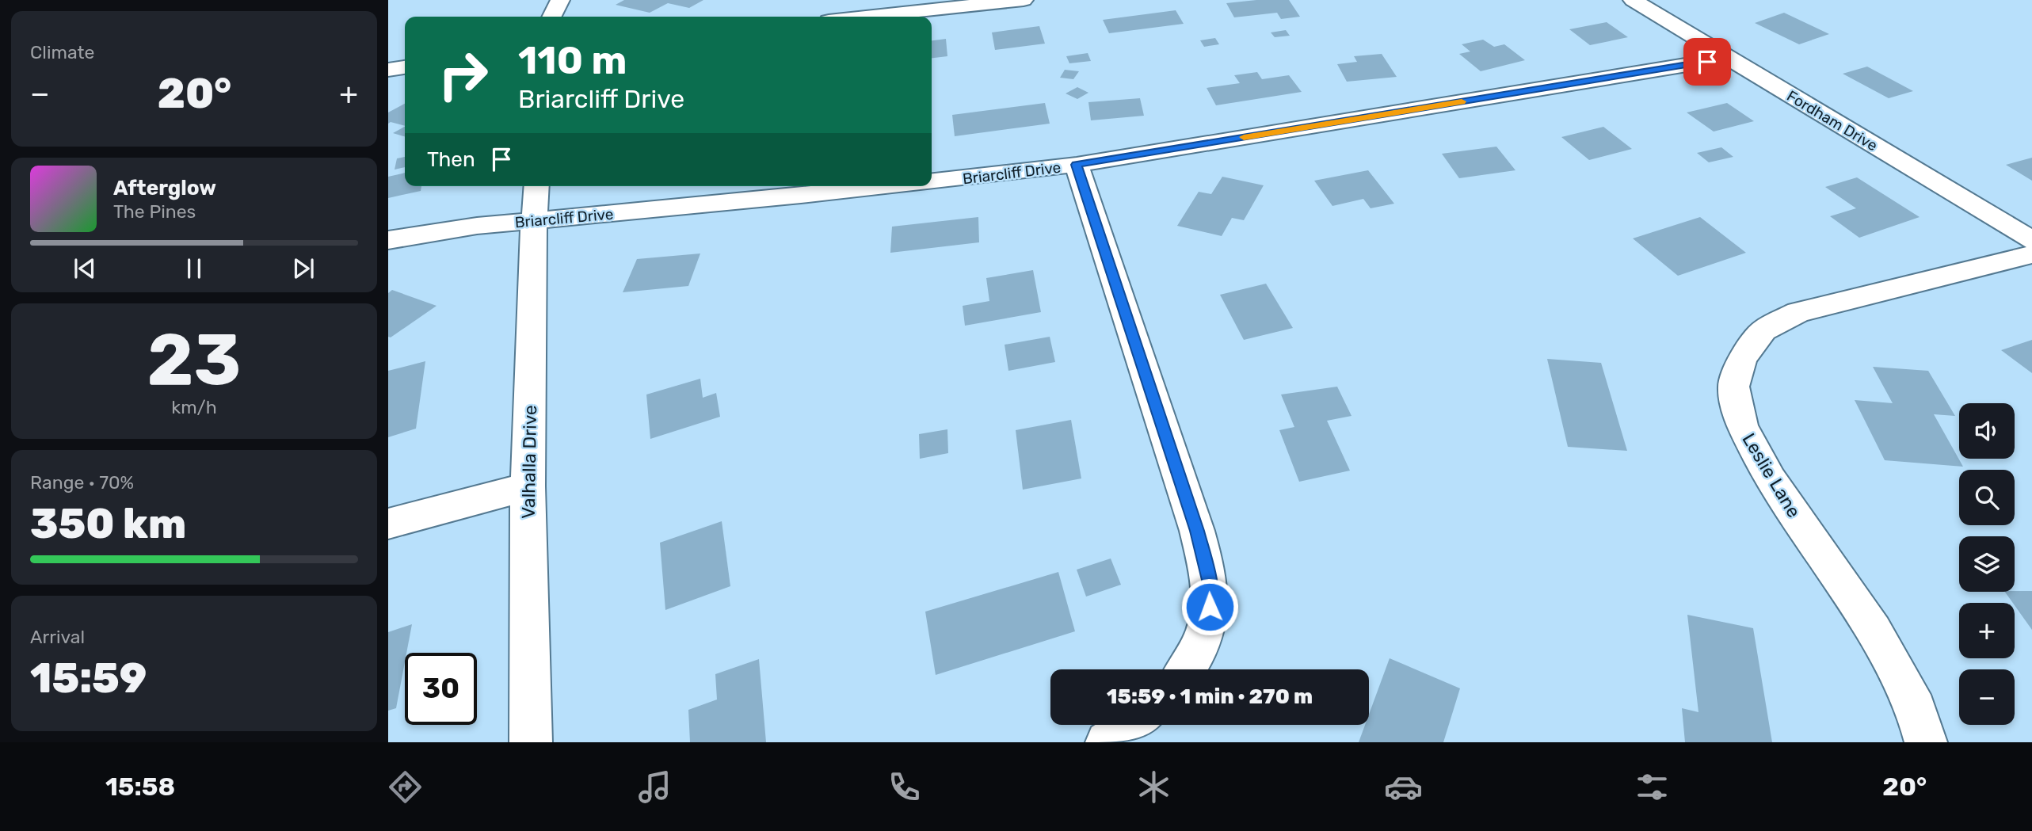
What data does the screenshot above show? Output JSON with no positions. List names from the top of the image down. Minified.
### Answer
{"streets":{"street":["Fordham Drive","Briarcliff Drive","Valhalla Drive","Leslie Lane"]},"crossings":[["Fordham Drive","Briarcliff Drive"],["Briarcliff Drive","Valhalla Drive"]],"page":{"tile":["Climate",["23","km/h"],["Range · 70%","350 km"],["Arrival","15:59"]],"turn":["110 m","Briarcliff Drive"],"heat":["−","20°","+"],"then":"Then","song":["Afterglow","The Pines"],"map_buttons":["+","−"],"limit":"30","trip":"15:59 · 1 min · 270 m","tabs":["15:58","20°"]}}
